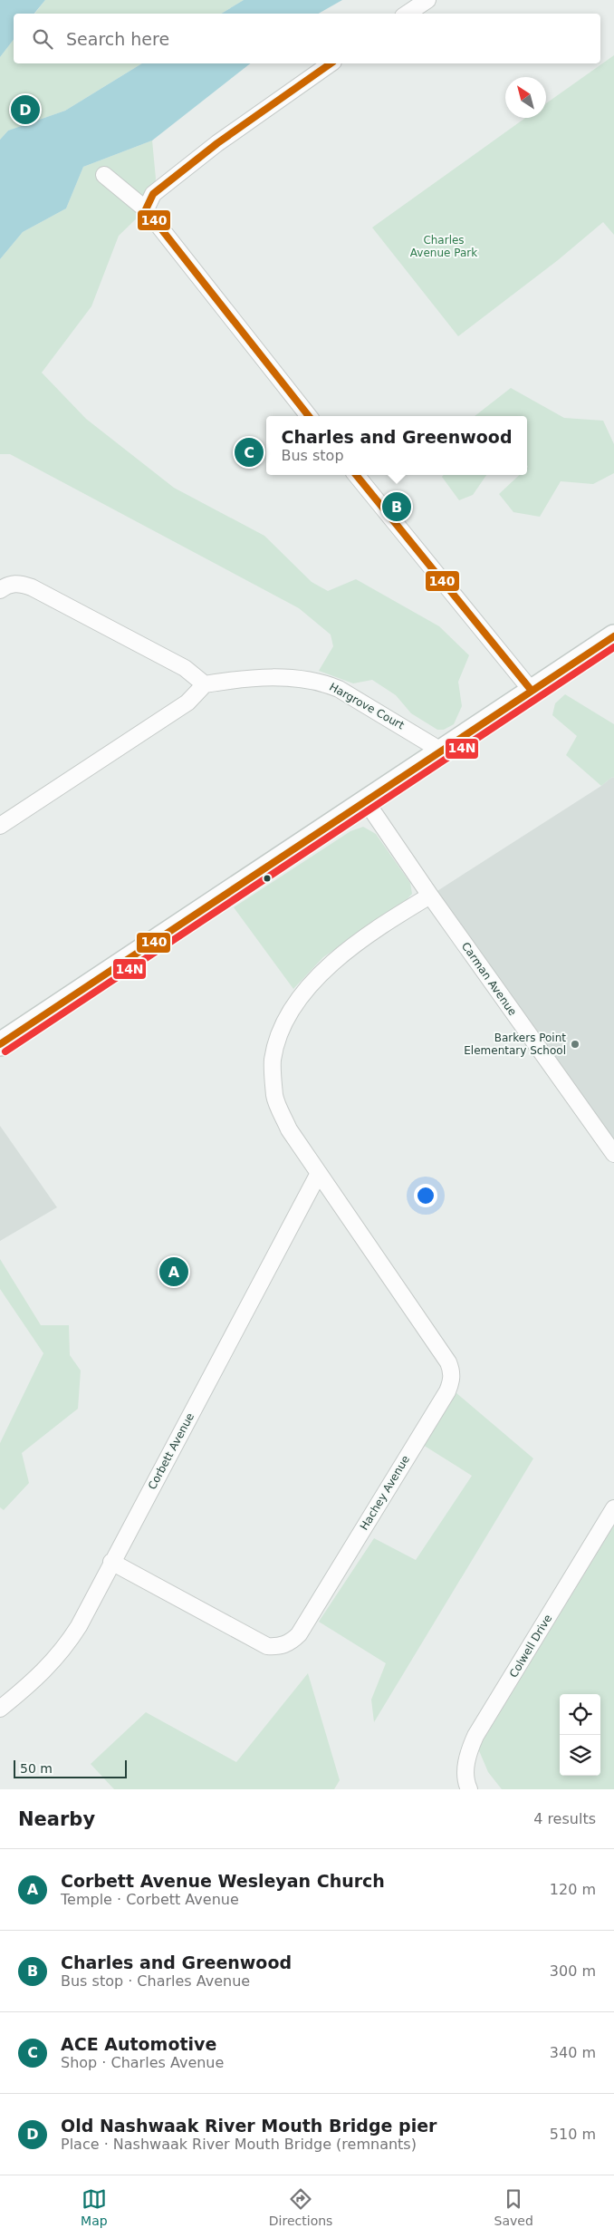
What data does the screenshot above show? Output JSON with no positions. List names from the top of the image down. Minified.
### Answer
{"streets":{"street":["Hargrove Court","Carman Avenue","Corbett Avenue","Hachey Avenue","Colwell Drive"]},"crossings":[["Carman Avenue","Hachey Avenue"],["Corbett Avenue","Hachey Avenue"]],"parks":["Charles Avenue Park"],"places":["Barkers Point Elementary School"],"lines":["transit line 140","transit line 14N"],"scale_bar":"50 m","north":"top left","page":{"search":"Search here","pins":["D","C","B","A"],"popup":["Charles and Greenwood","Bus stop"],"scale":"50 m","heading":["Nearby","4 results"],"list":[{"mark":"A","name":"Corbett Avenue Wesleyan Church","note":"Temple · Corbett Avenue","value":"120 m"},{"mark":"B","name":"Charles and Greenwood","note":"Bus stop · Charles Avenue","value":"300 m"},{"mark":"C","name":"ACE Automotive","note":"Shop · Charles Avenue","value":"340 m"},{"mark":"D","name":"Old Nashwaak River Mouth Bridge pier","note":"Place · Nashwaak River Mouth Bridge (remnants)","value":"510 m"}],"nav":["Map","Directions","Saved"]}}
